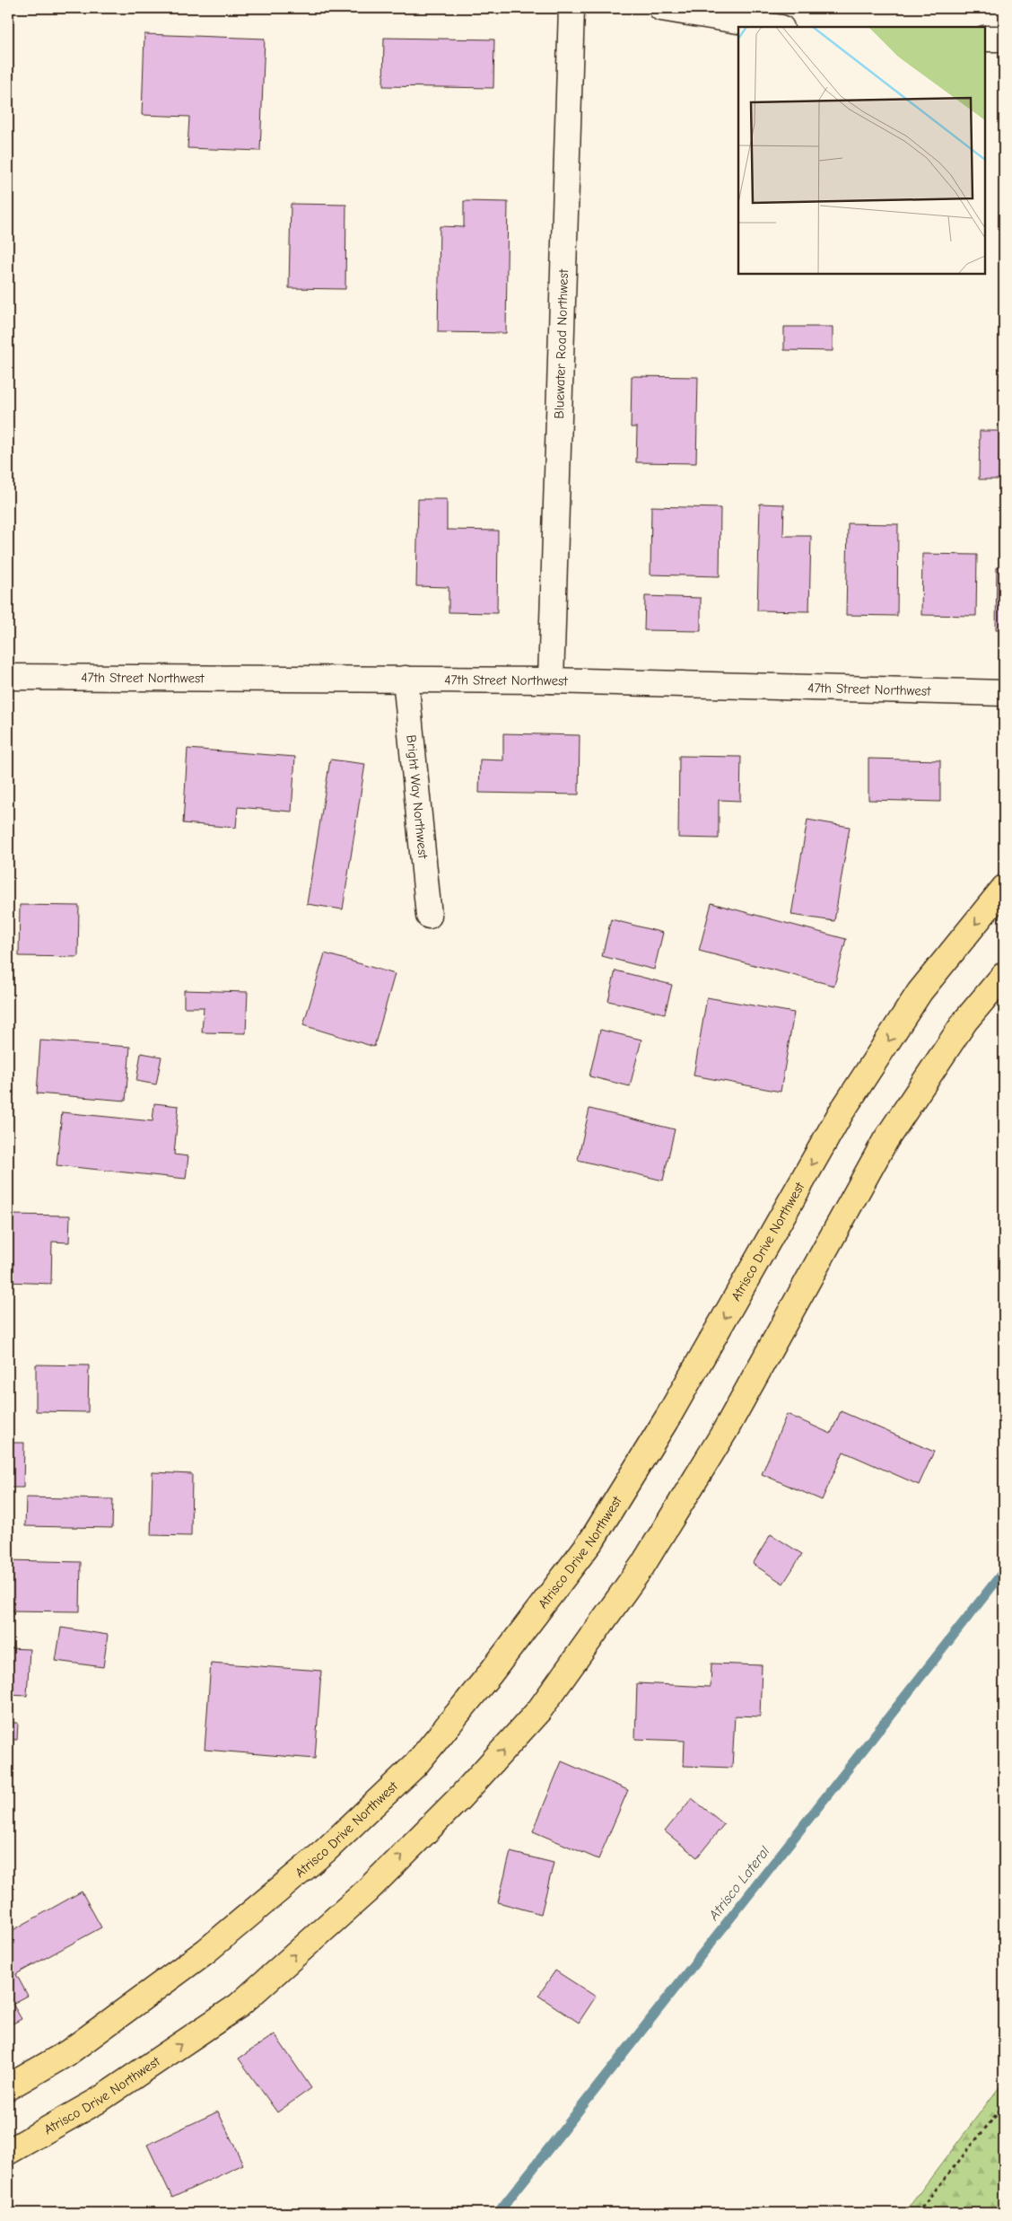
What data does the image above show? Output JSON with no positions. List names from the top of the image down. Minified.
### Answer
{"streets":{"main road":["Atrisco Drive Northwest"],"street":["Bluewater Road Northwest","47th Street Northwest","Bright Way Northwest"]},"crossings":[["Bluewater Road Northwest","47th Street Northwest"],["47th Street Northwest","Bright Way Northwest"]],"water":["Atrisco Lateral"]}
